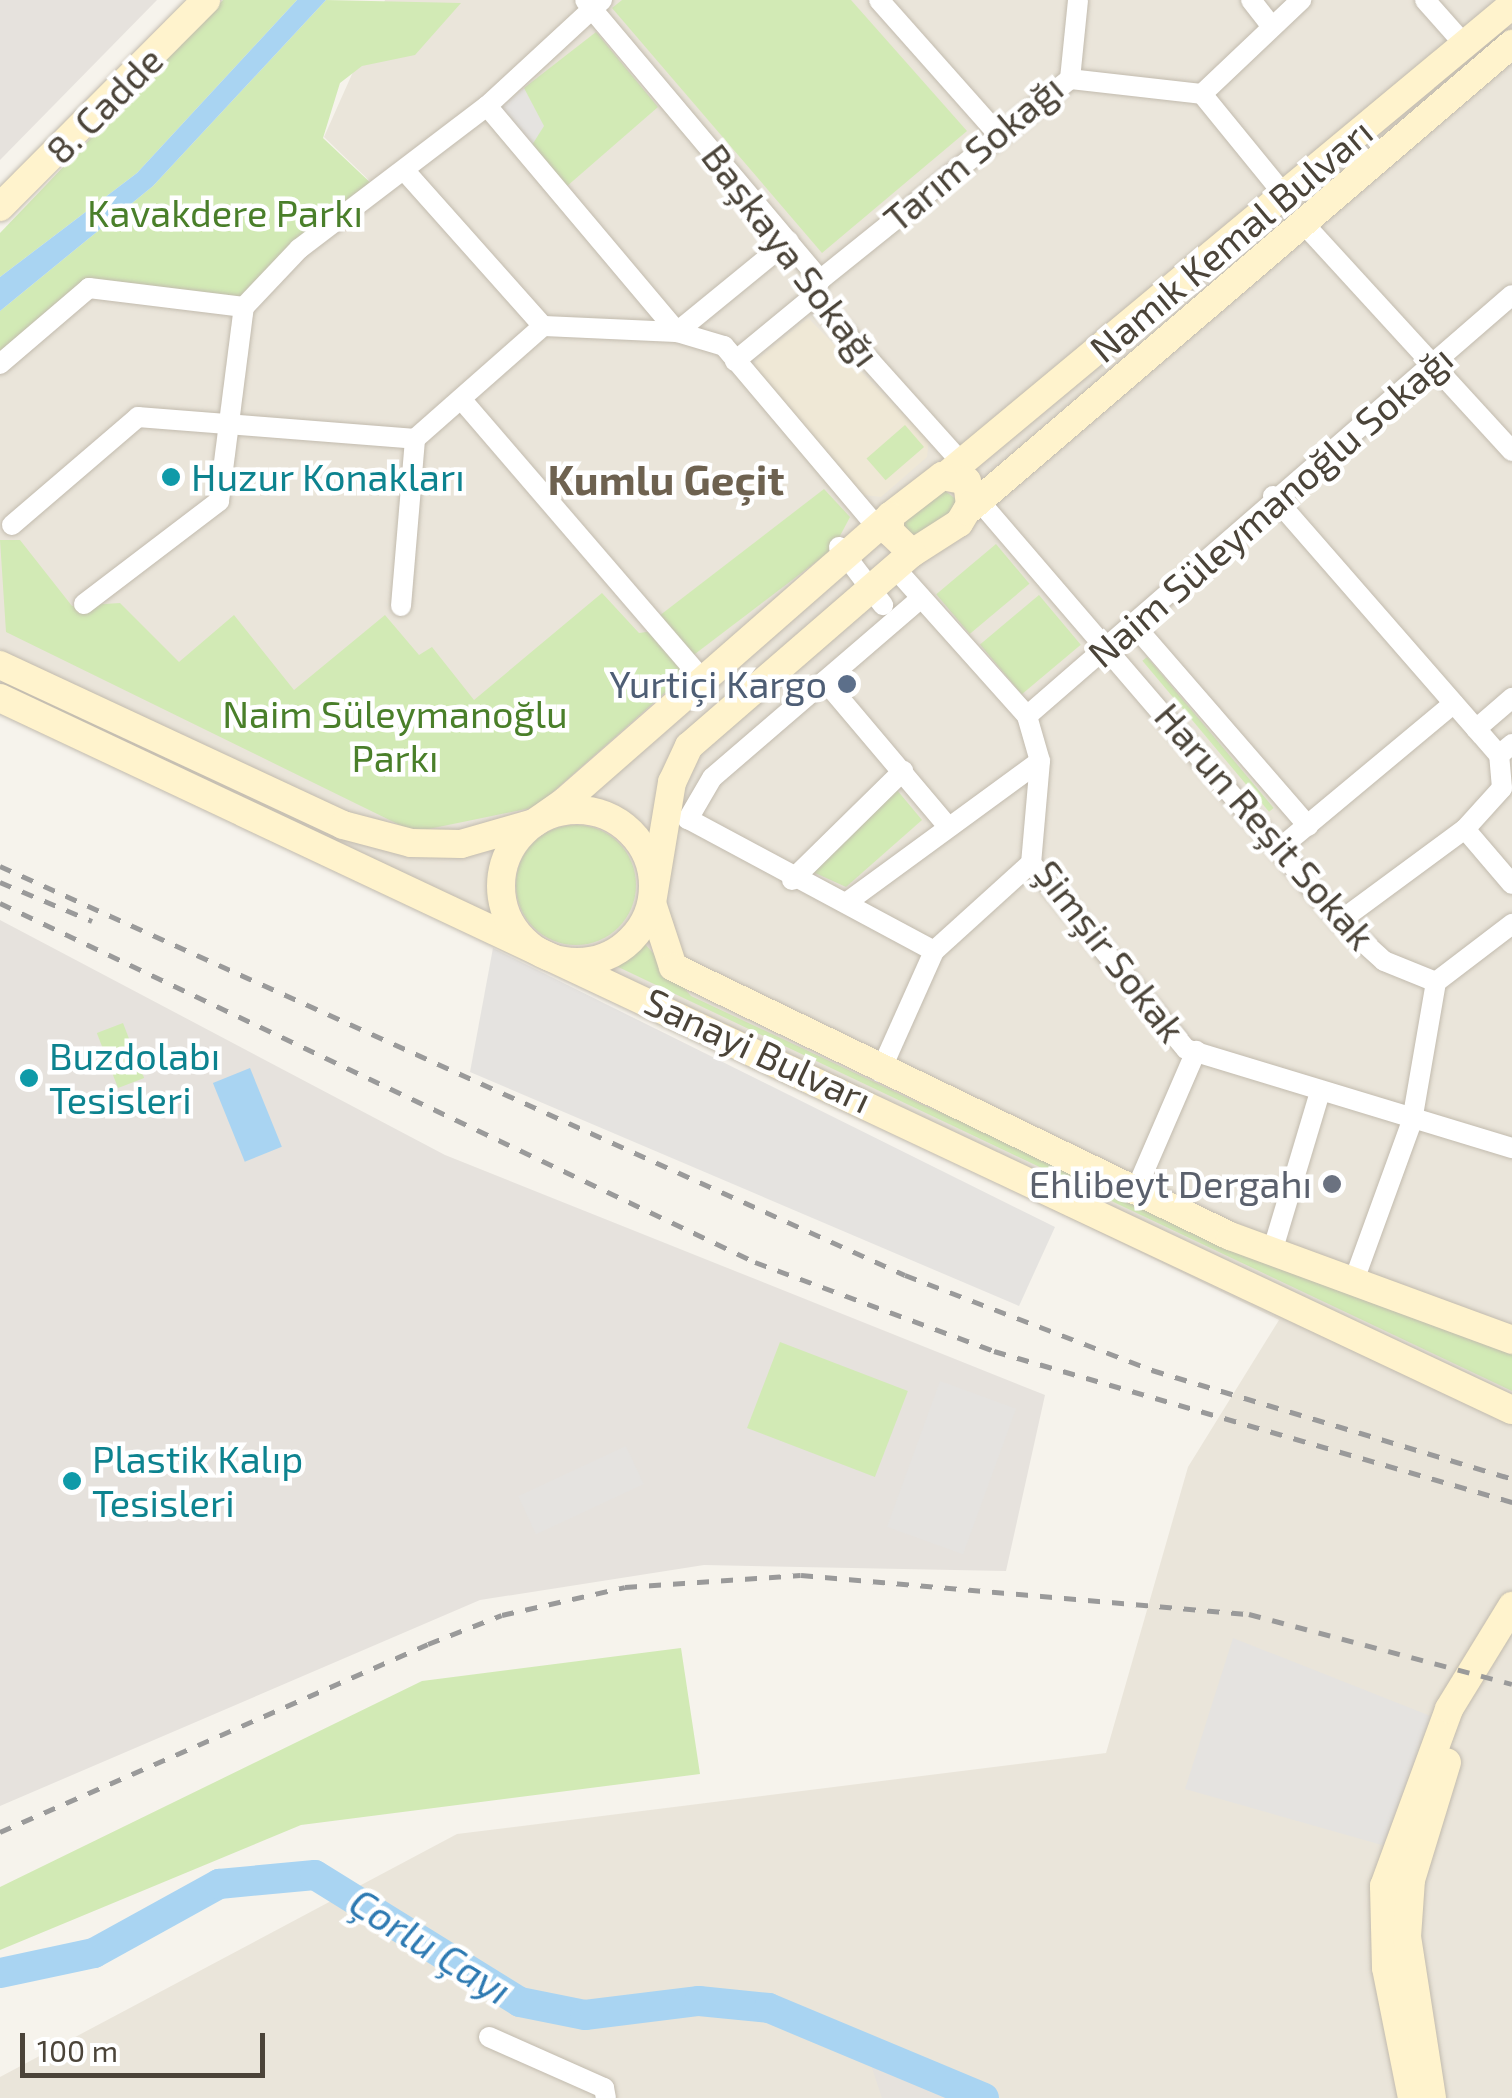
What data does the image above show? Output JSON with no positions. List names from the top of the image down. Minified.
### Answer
{"streets":{"main road":["8. Cadde","Namık Kemal Bulvarı","Sanayi Bulvarı"],"street":["Tarım Sokağı","Başkaya Sokağı","Naim Süleymanoğlu Sokağı","Harun Reşit Sokak","Şimşir Sokak"]},"crossings":[["Tarım Sokağı","Başkaya Sokağı"],["Namık Kemal Bulvarı","Başkaya Sokağı"],["Namık Kemal Bulvarı","Harun Reşit Sokak"],["Namık Kemal Bulvarı","Şimşir Sokak"],["Namık Kemal Bulvarı","Sanayi Bulvarı"],["Naim Süleymanoğlu Sokağı","Harun Reşit Sokak"],["Naim Süleymanoğlu Sokağı","Şimşir Sokak"]],"districts":["Kumlu Geçit"],"water":["Çorlu Çayı"],"parks":["Kavakdere Parkı","Naim Süleymanoğlu Parkı"],"places":["Huzur Konakları","Yurtiçi Kargo","Buzdolabı Tesisleri","Ehlibeyt Dergahı","Plastik Kalıp Tesisleri"],"scale_bar":"100 m"}
